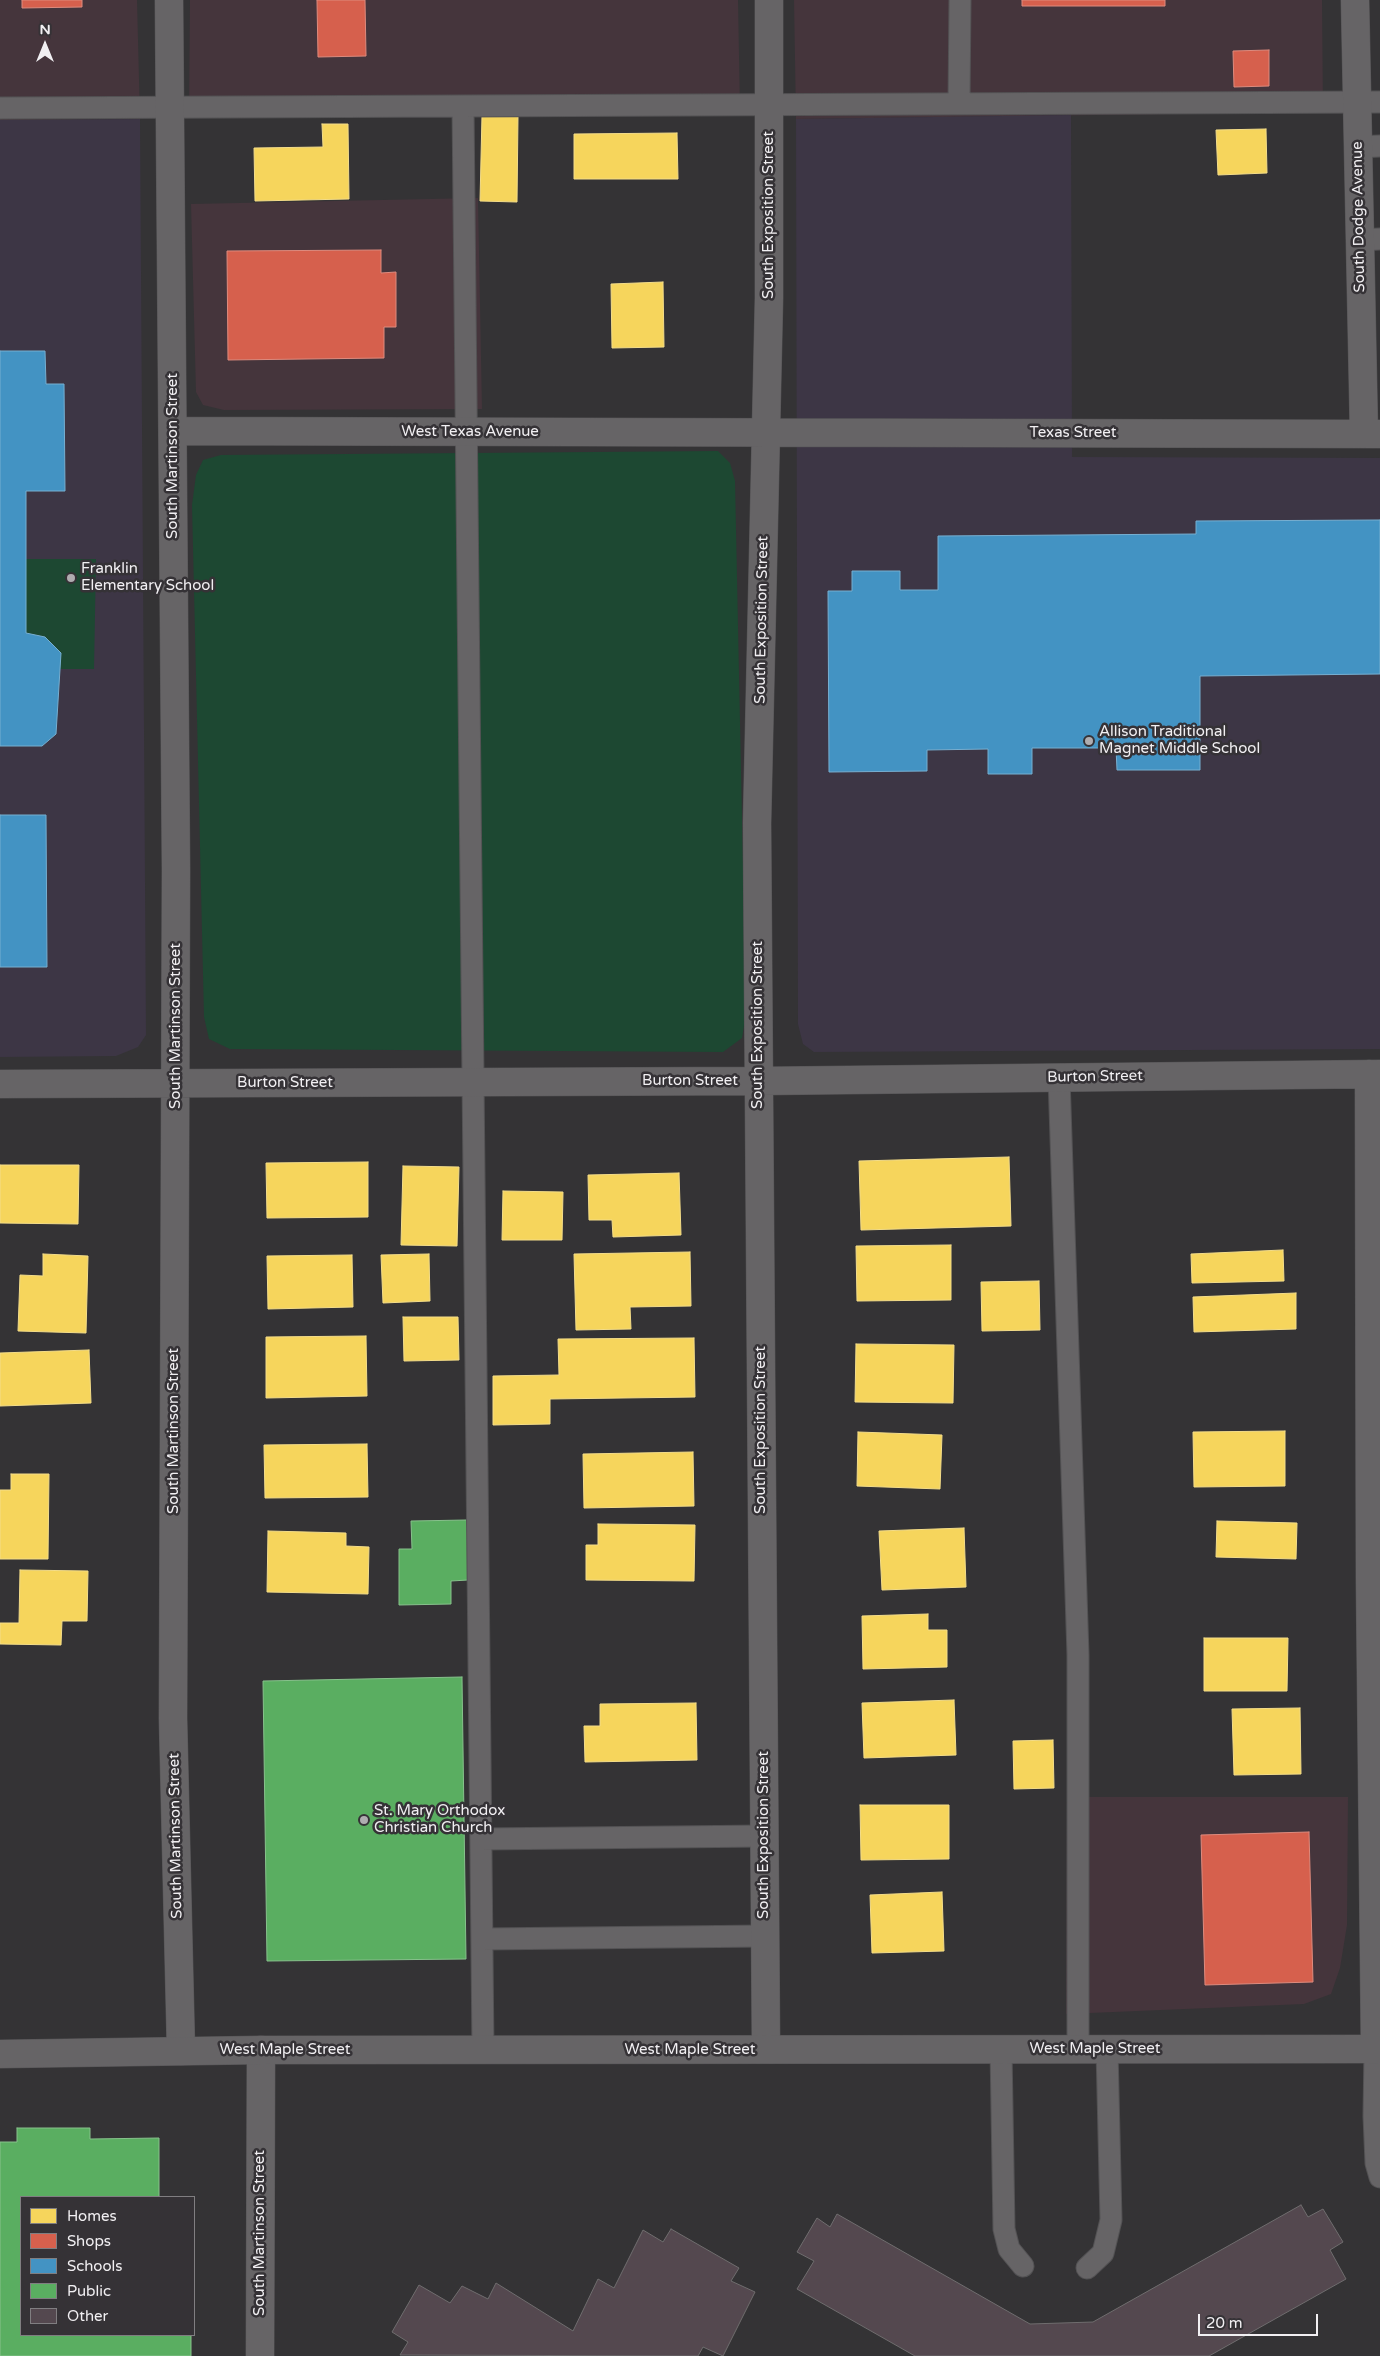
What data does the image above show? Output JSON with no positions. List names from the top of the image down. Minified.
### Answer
{"streets":{"street":["South Exposition Street","South Dodge Avenue","West Texas Avenue","Texas Street","South Martinson Street","Burton Street","West Maple Street"]},"crossings":[["South Exposition Street","West Texas Avenue"],["South Exposition Street","Texas Street"],["South Exposition Street","Burton Street"],["South Exposition Street","West Maple Street"],["South Dodge Avenue","Texas Street"],["West Texas Avenue","Texas Street"],["West Texas Avenue","South Martinson Street"],["South Martinson Street","Burton Street"],["South Martinson Street","West Maple Street"]],"places":["Franklin Elementary School","Allison Traditional Magnet Middle School","St. Mary Orthodox Christian Church"],"legend":["Homes","Shops","Schools","Public","Other"],"scale_bar":"20 m","north":"top"}
